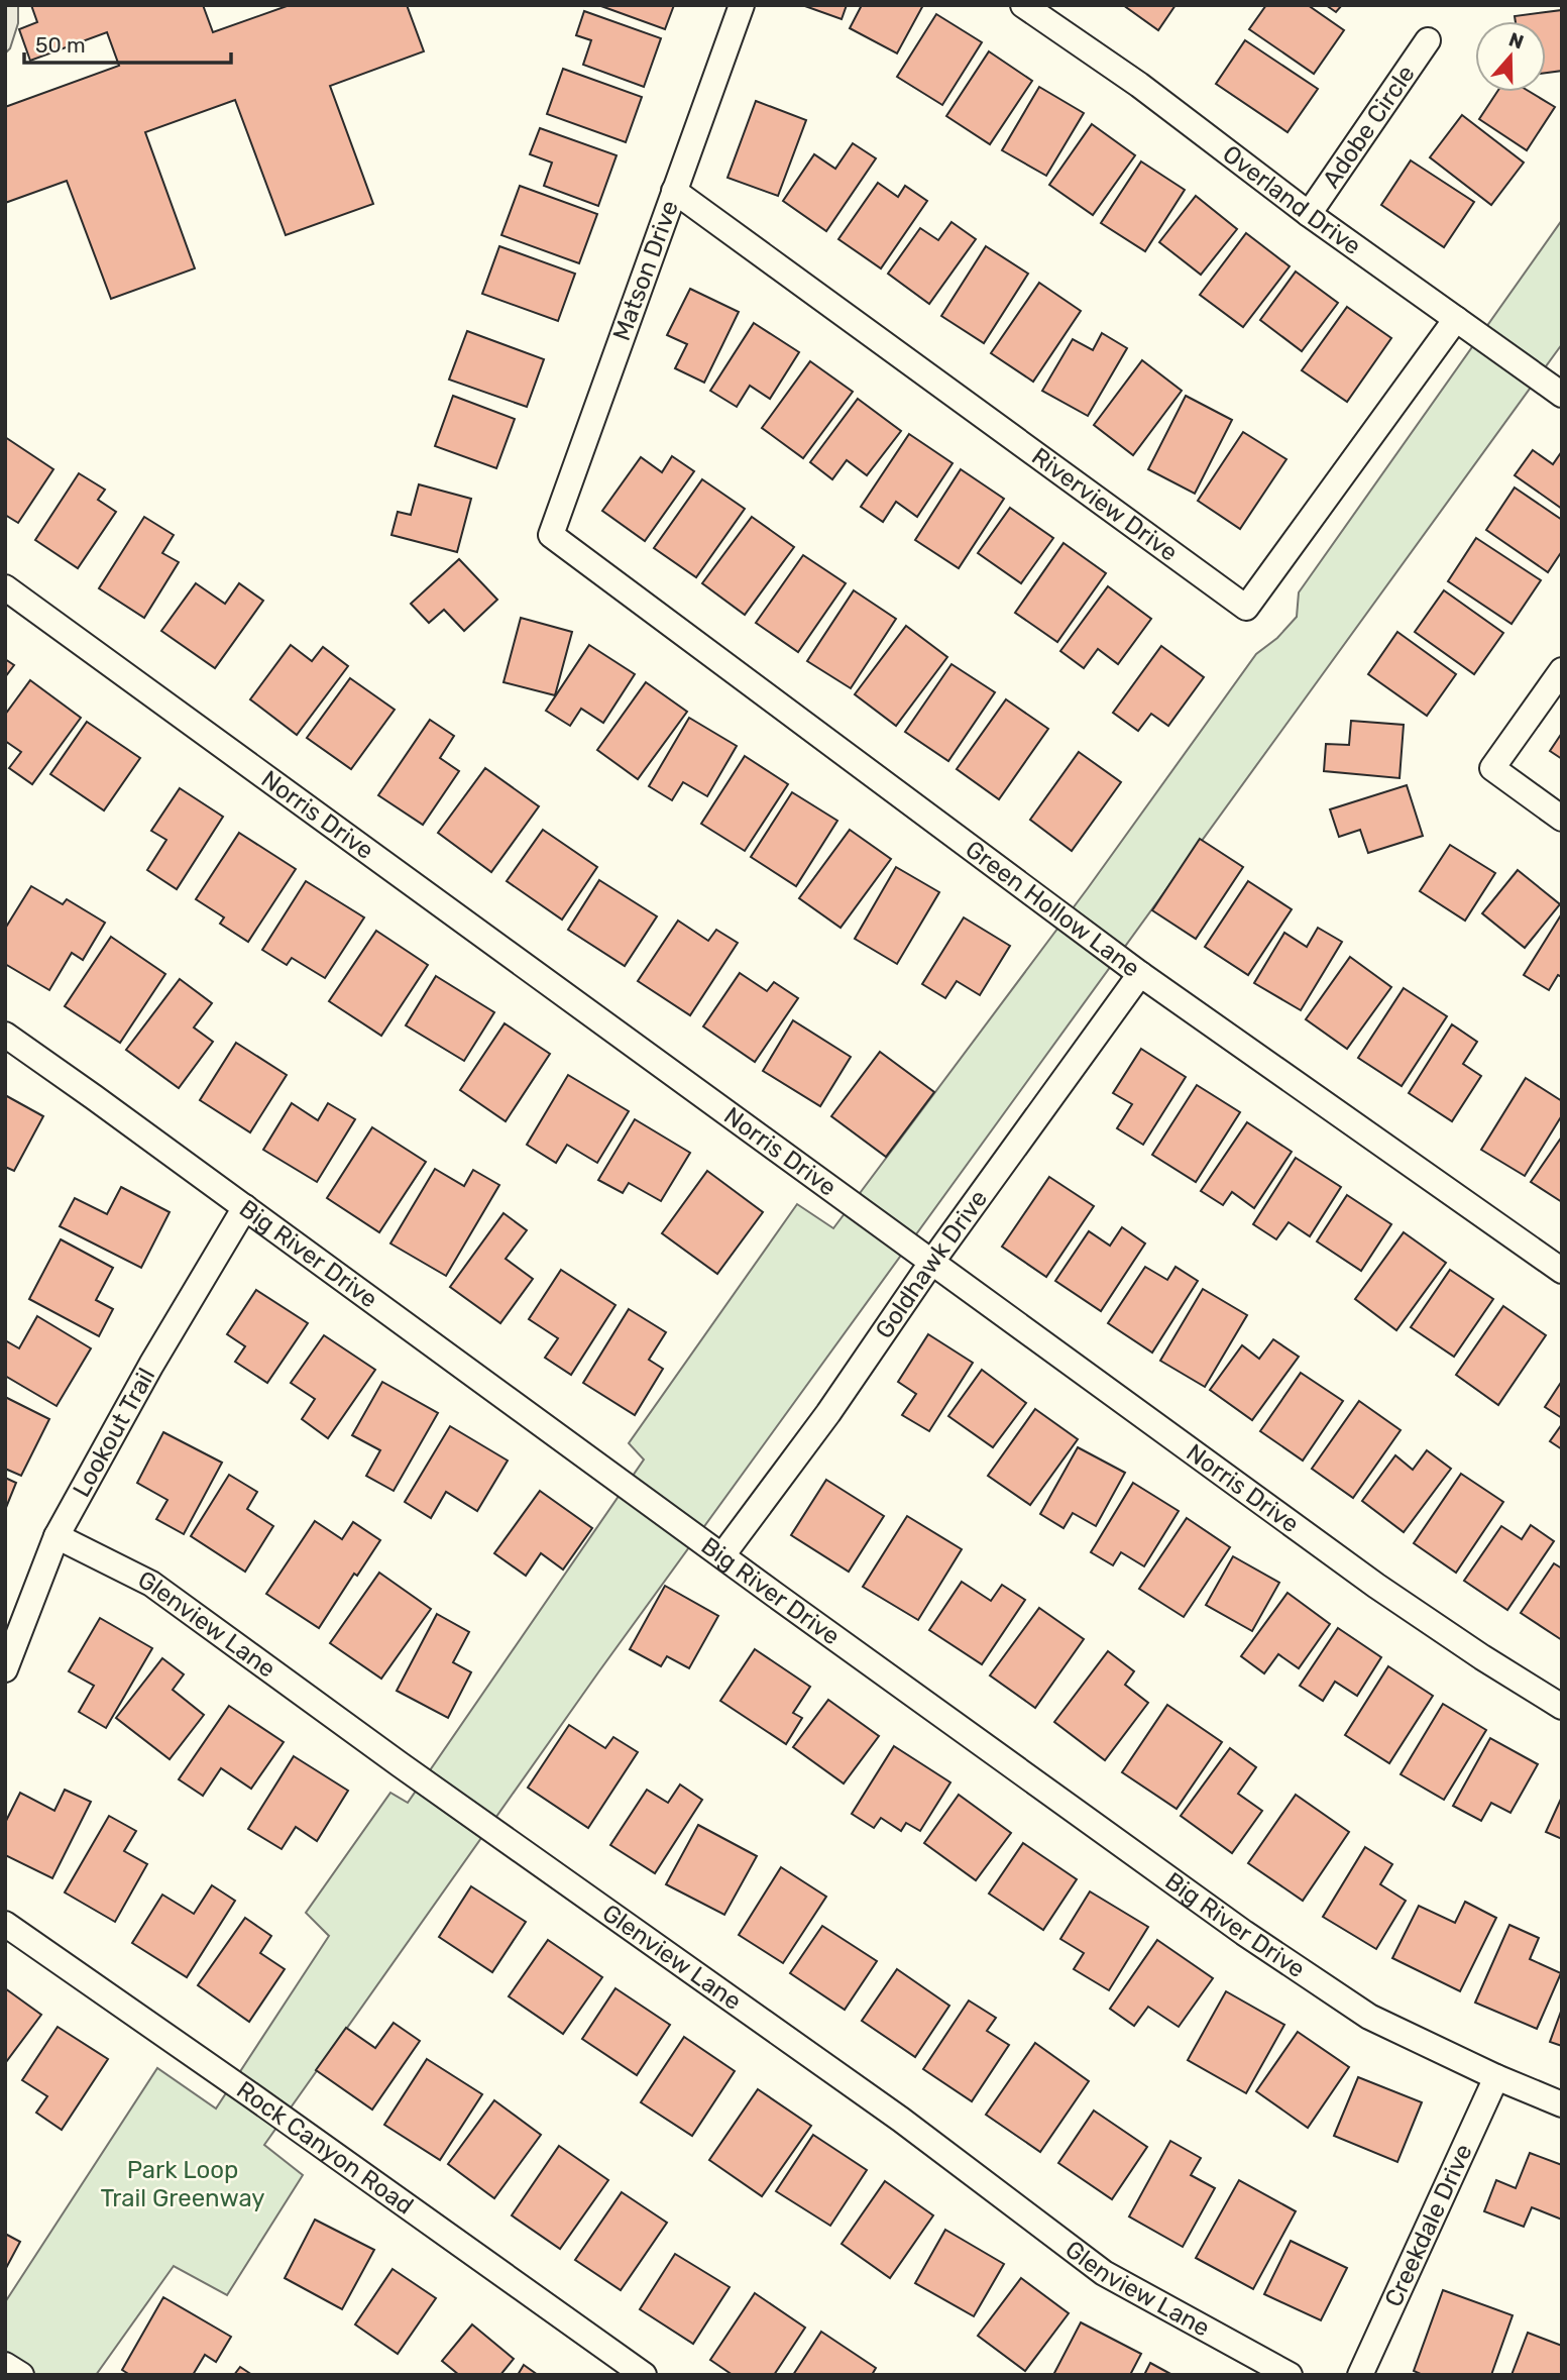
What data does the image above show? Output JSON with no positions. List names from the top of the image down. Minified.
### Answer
{"streets":{"street":["Adobe Circle","Overland Drive","Matson Drive","Riverview Drive","Norris Drive","Green Hollow Lane","Big River Drive","Goldhawk Drive","Lookout Trail","Glenview Lane","Rock Canyon Road","Creekdale Drive"]},"crossings":[["Adobe Circle","Overland Drive"],["Overland Drive","Riverview Drive"],["Matson Drive","Riverview Drive"],["Matson Drive","Green Hollow Lane"],["Norris Drive","Goldhawk Drive"],["Green Hollow Lane","Goldhawk Drive"],["Big River Drive","Goldhawk Drive"],["Big River Drive","Lookout Trail"],["Big River Drive","Creekdale Drive"],["Lookout Trail","Glenview Lane"]],"parks":["Park Loop Trail Greenway"],"scale_bar":"50 m","north":"top"}
